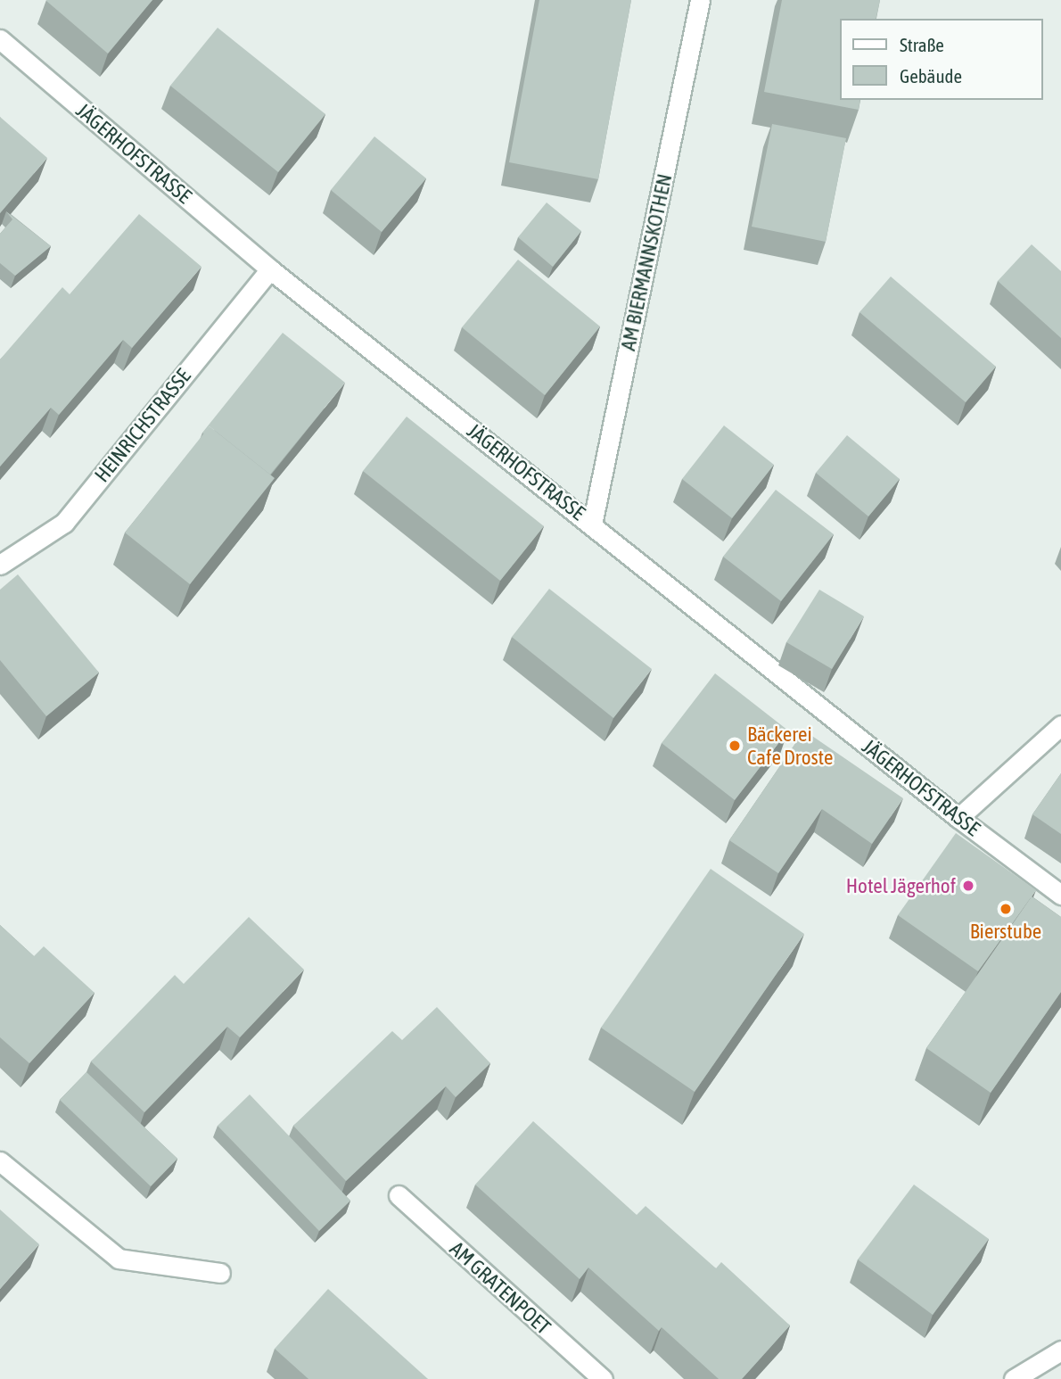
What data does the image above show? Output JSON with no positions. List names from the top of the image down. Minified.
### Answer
{"streets":{"street":["JÄGERHOFSTRASSE","AM BIERMANNSKOTHEN","HEINRICHSTRASSE","AM GRATENPOET"]},"crossings":[["JÄGERHOFSTRASSE","AM BIERMANNSKOTHEN"],["JÄGERHOFSTRASSE","HEINRICHSTRASSE"]],"places":["Bäckerei Cafe Droste","Hotel Jägerhof","Bierstube"],"legend":["Straße","Gebäude"]}
